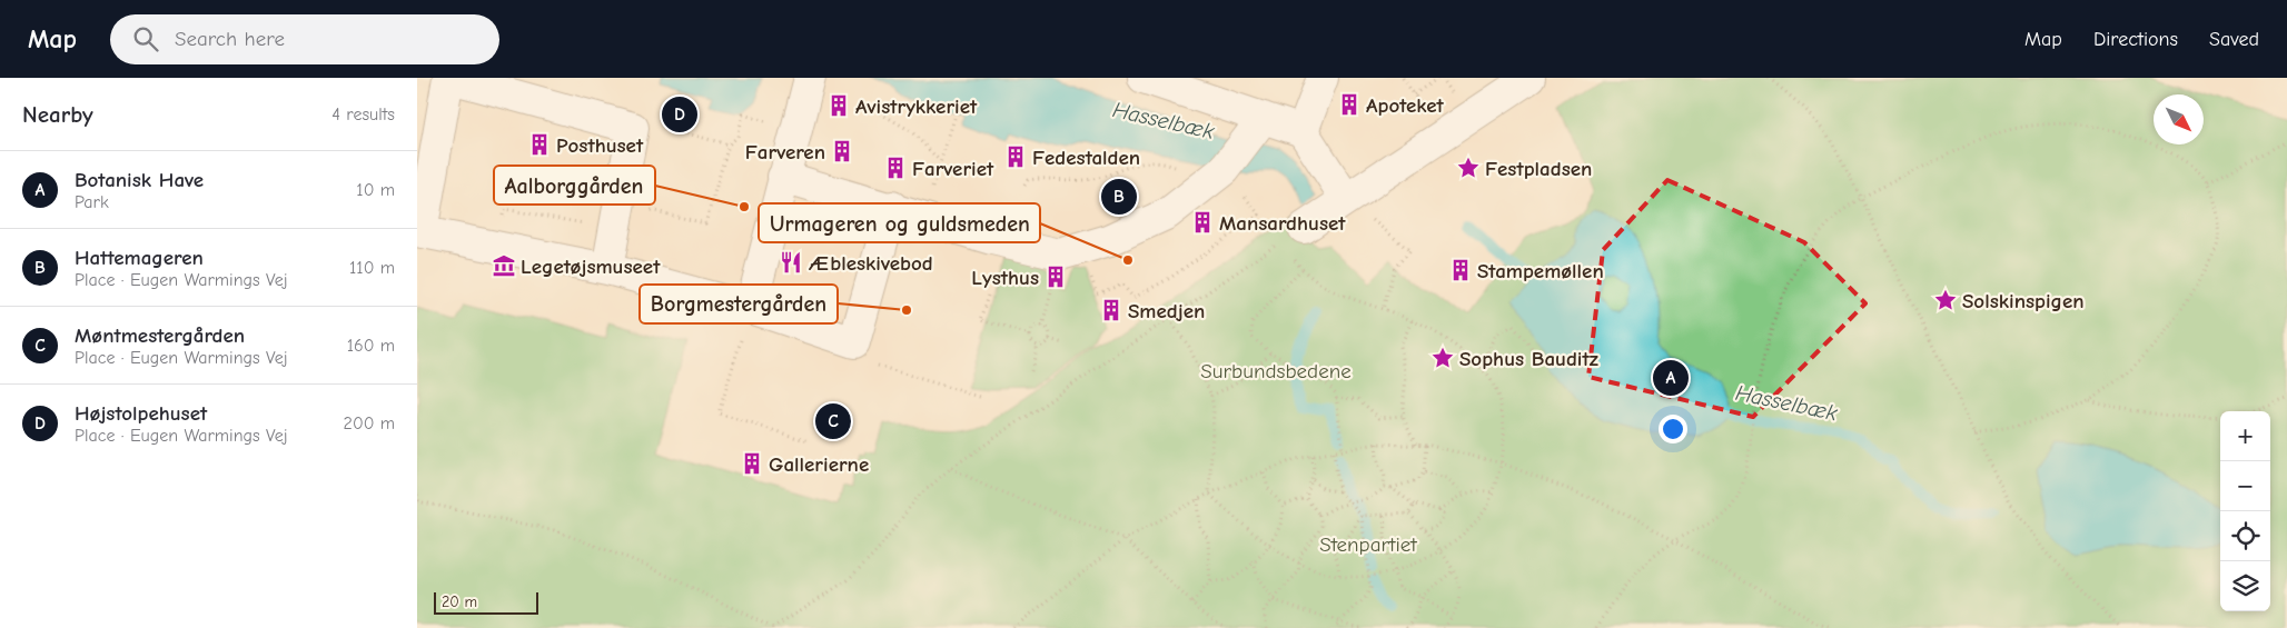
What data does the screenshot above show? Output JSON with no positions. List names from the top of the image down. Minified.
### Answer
{"water":["Hasselbæk"],"parks":["Surbundsbedene","Stenpartiet"],"places":{"building":["Apoteket","Avistrykkeriet","Posthuset","Farveren","Fedestalden","Farveriet","Mansardhuset","Stampemøllen","Lysthus","Smedjen","Gallerierne"],"place":["Festpladsen","Solskinspigen","Sophus Bauditz"],"other":["Aalborggården","Urmageren og guldsmeden","Borgmestergården"],"restaurant":["Æbleskivebod"],"museum":["Legetøjsmuseet"]},"scale_bar":"20 m","north":"bottom right","page":{"header":"Map","search":"Search here","nav":["Map","Directions","Saved"],"heading":["Nearby","4 results"],"pins":["D","B","A","C"],"list":[{"mark":"A","name":"Botanisk Have","note":"Park","value":"10 m"},{"mark":"B","name":"Hattemageren","note":"Place · Eugen Warmings Vej","value":"110 m"},{"mark":"C","name":"Møntmestergården","note":"Place · Eugen Warmings Vej","value":"160 m"},{"mark":"D","name":"Højstolpehuset","note":"Place · Eugen Warmings Vej","value":"200 m"}],"map_buttons":["+","−"],"scale":"20 m"}}
